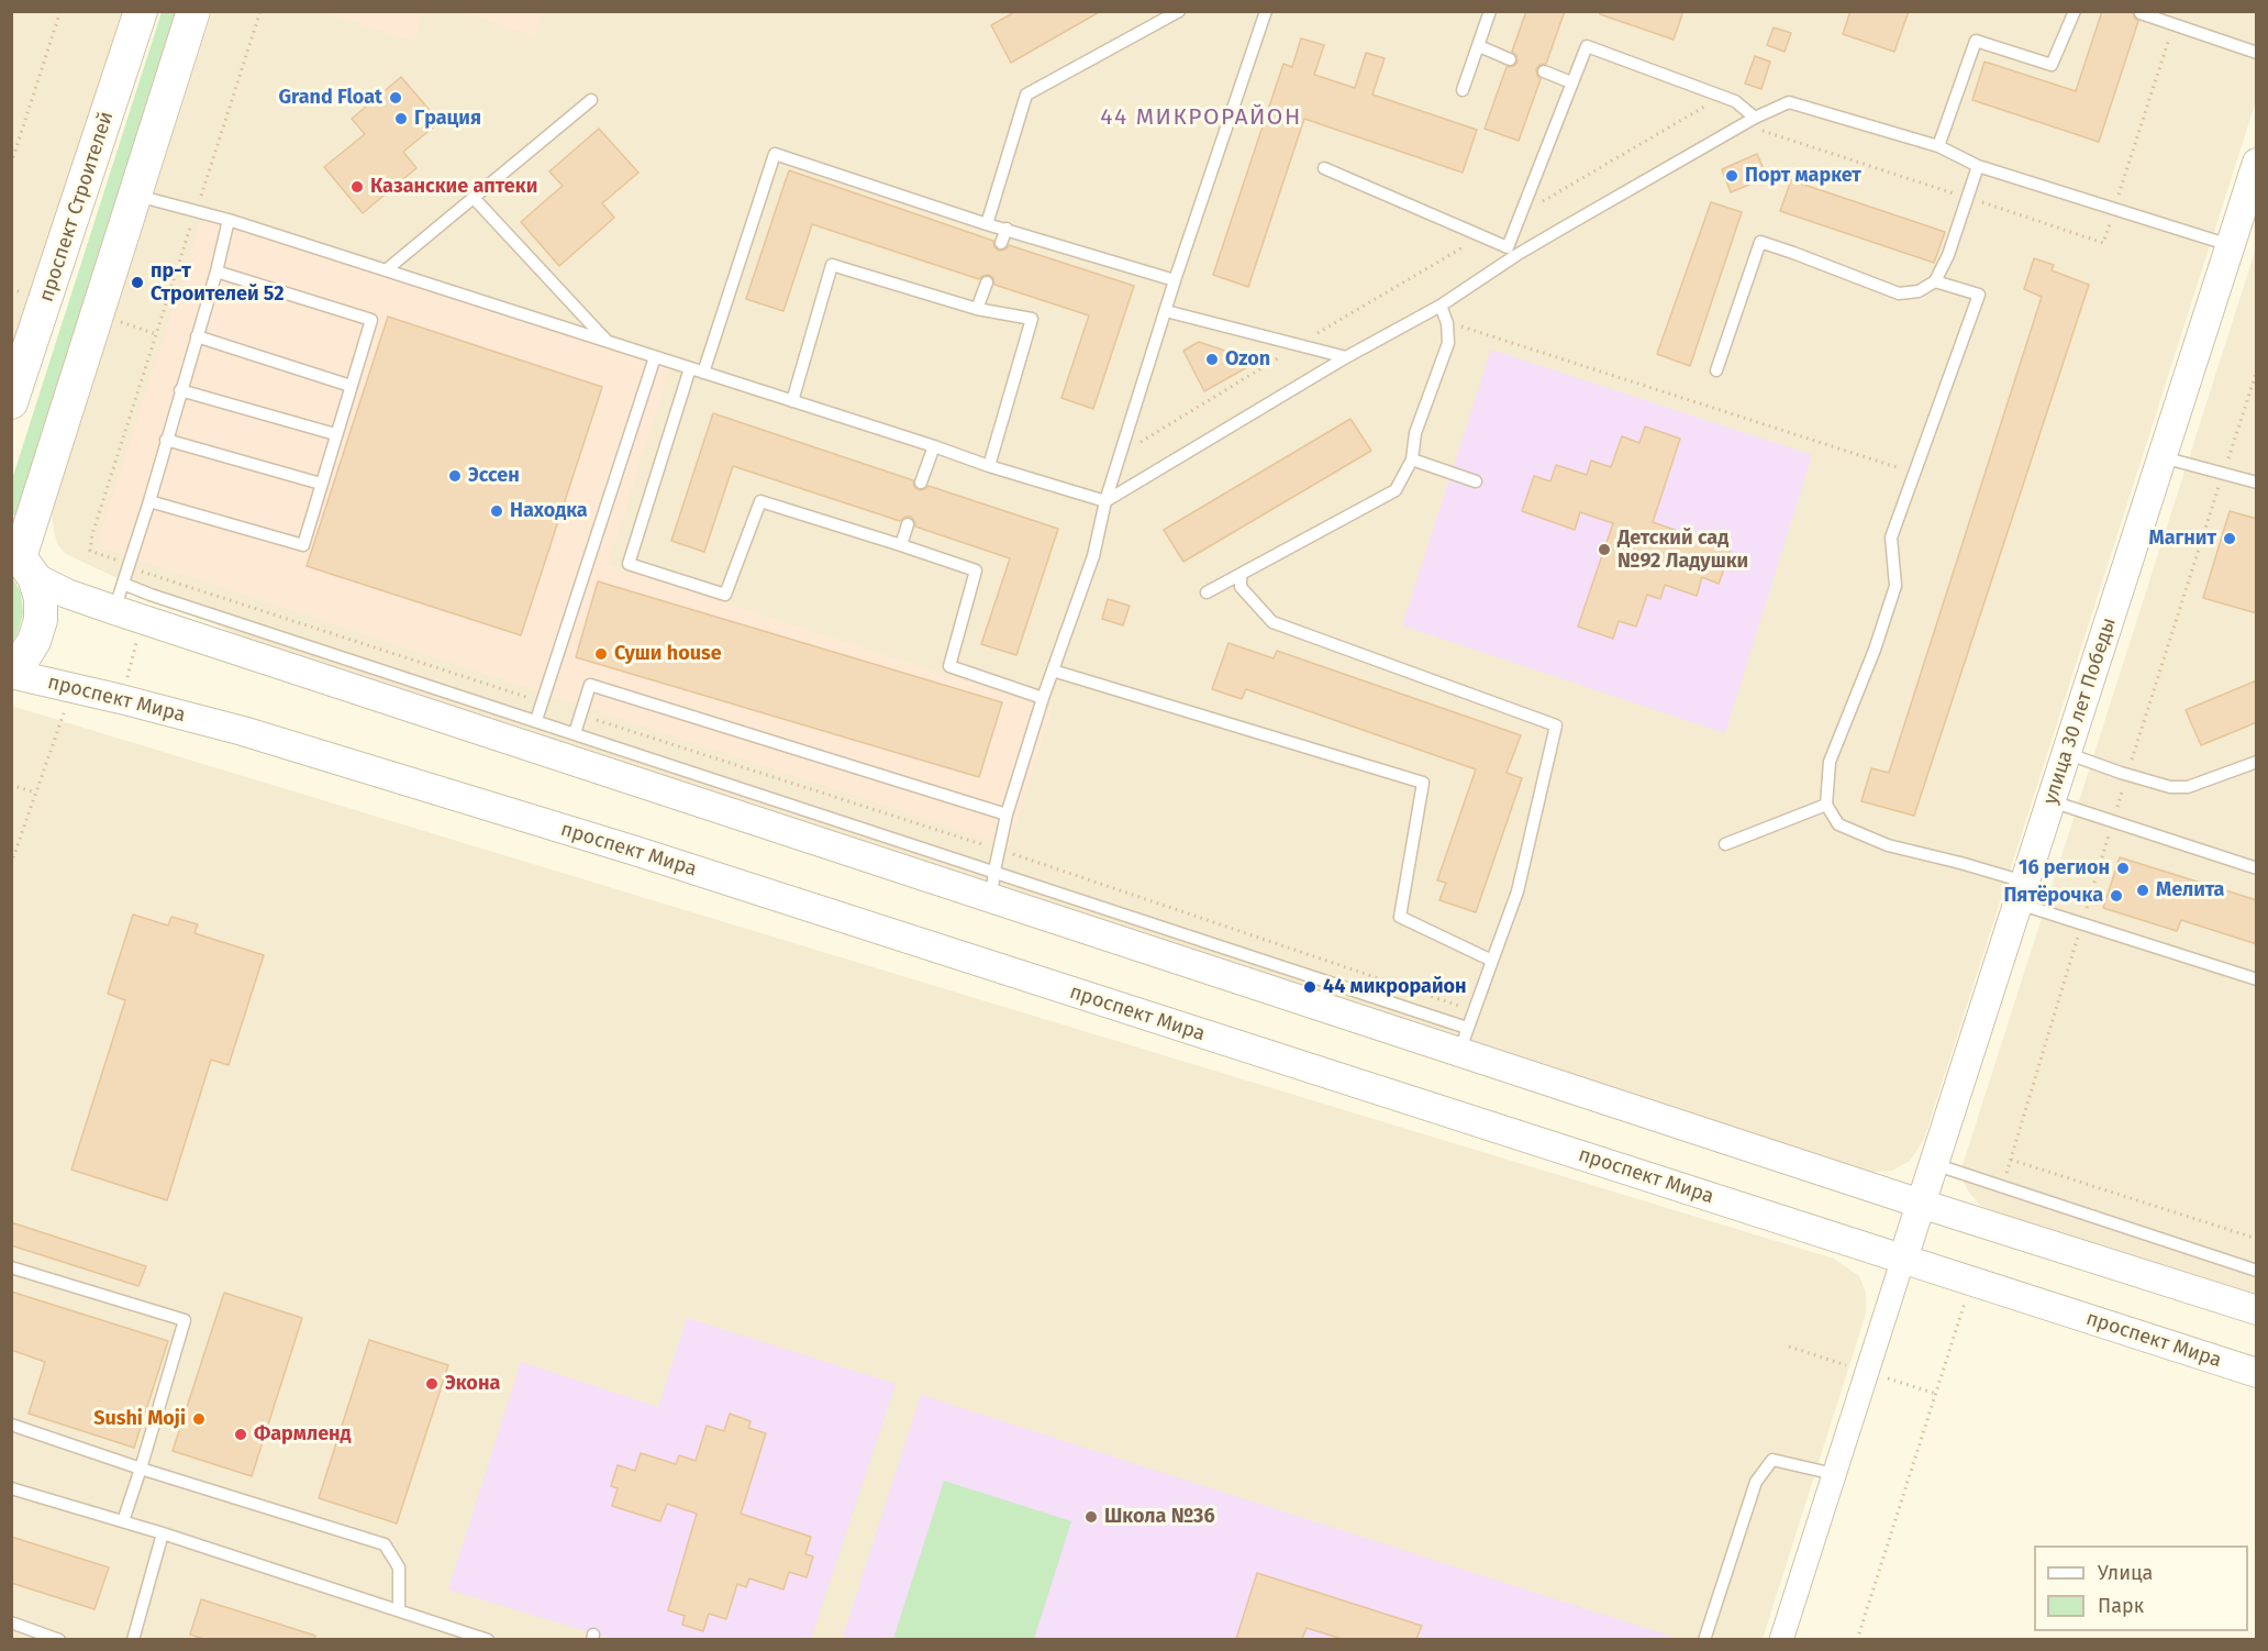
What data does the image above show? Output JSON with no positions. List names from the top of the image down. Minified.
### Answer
{"streets":{"main road":["проспект Строителей"],"street":["проспект Мира","улица 30 лет Победы"]},"crossings":[["проспект Мира","улица 30 лет Победы"]],"districts":["44 МИКРОРАЙОН"],"places":["Grand Float","Грация","Порт маркет","Казанские аптеки","пр-т Строителей 52","Ozon","Эссен","Находка","Магнит","Детский сад №92 Ладушки","Суши house","16 регион","Мелита","Пятёрочка","44 микрорайон","Экона","Sushi Moji","Фармленд","Школа №36"],"legend":["Улица","Парк"]}
